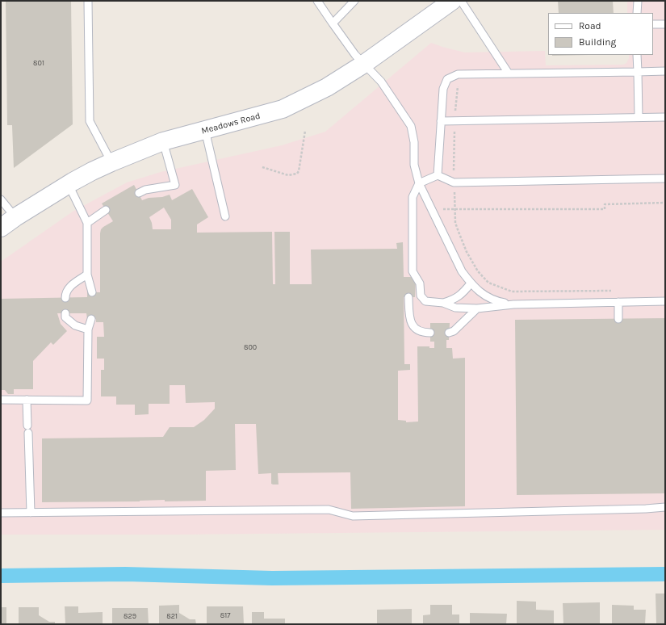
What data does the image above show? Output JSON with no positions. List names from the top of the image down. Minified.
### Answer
{"streets":{"street":["Meadows Road"]},"house_numbers":["801","800","817","829","821"],"legend":["Road","Building"]}
